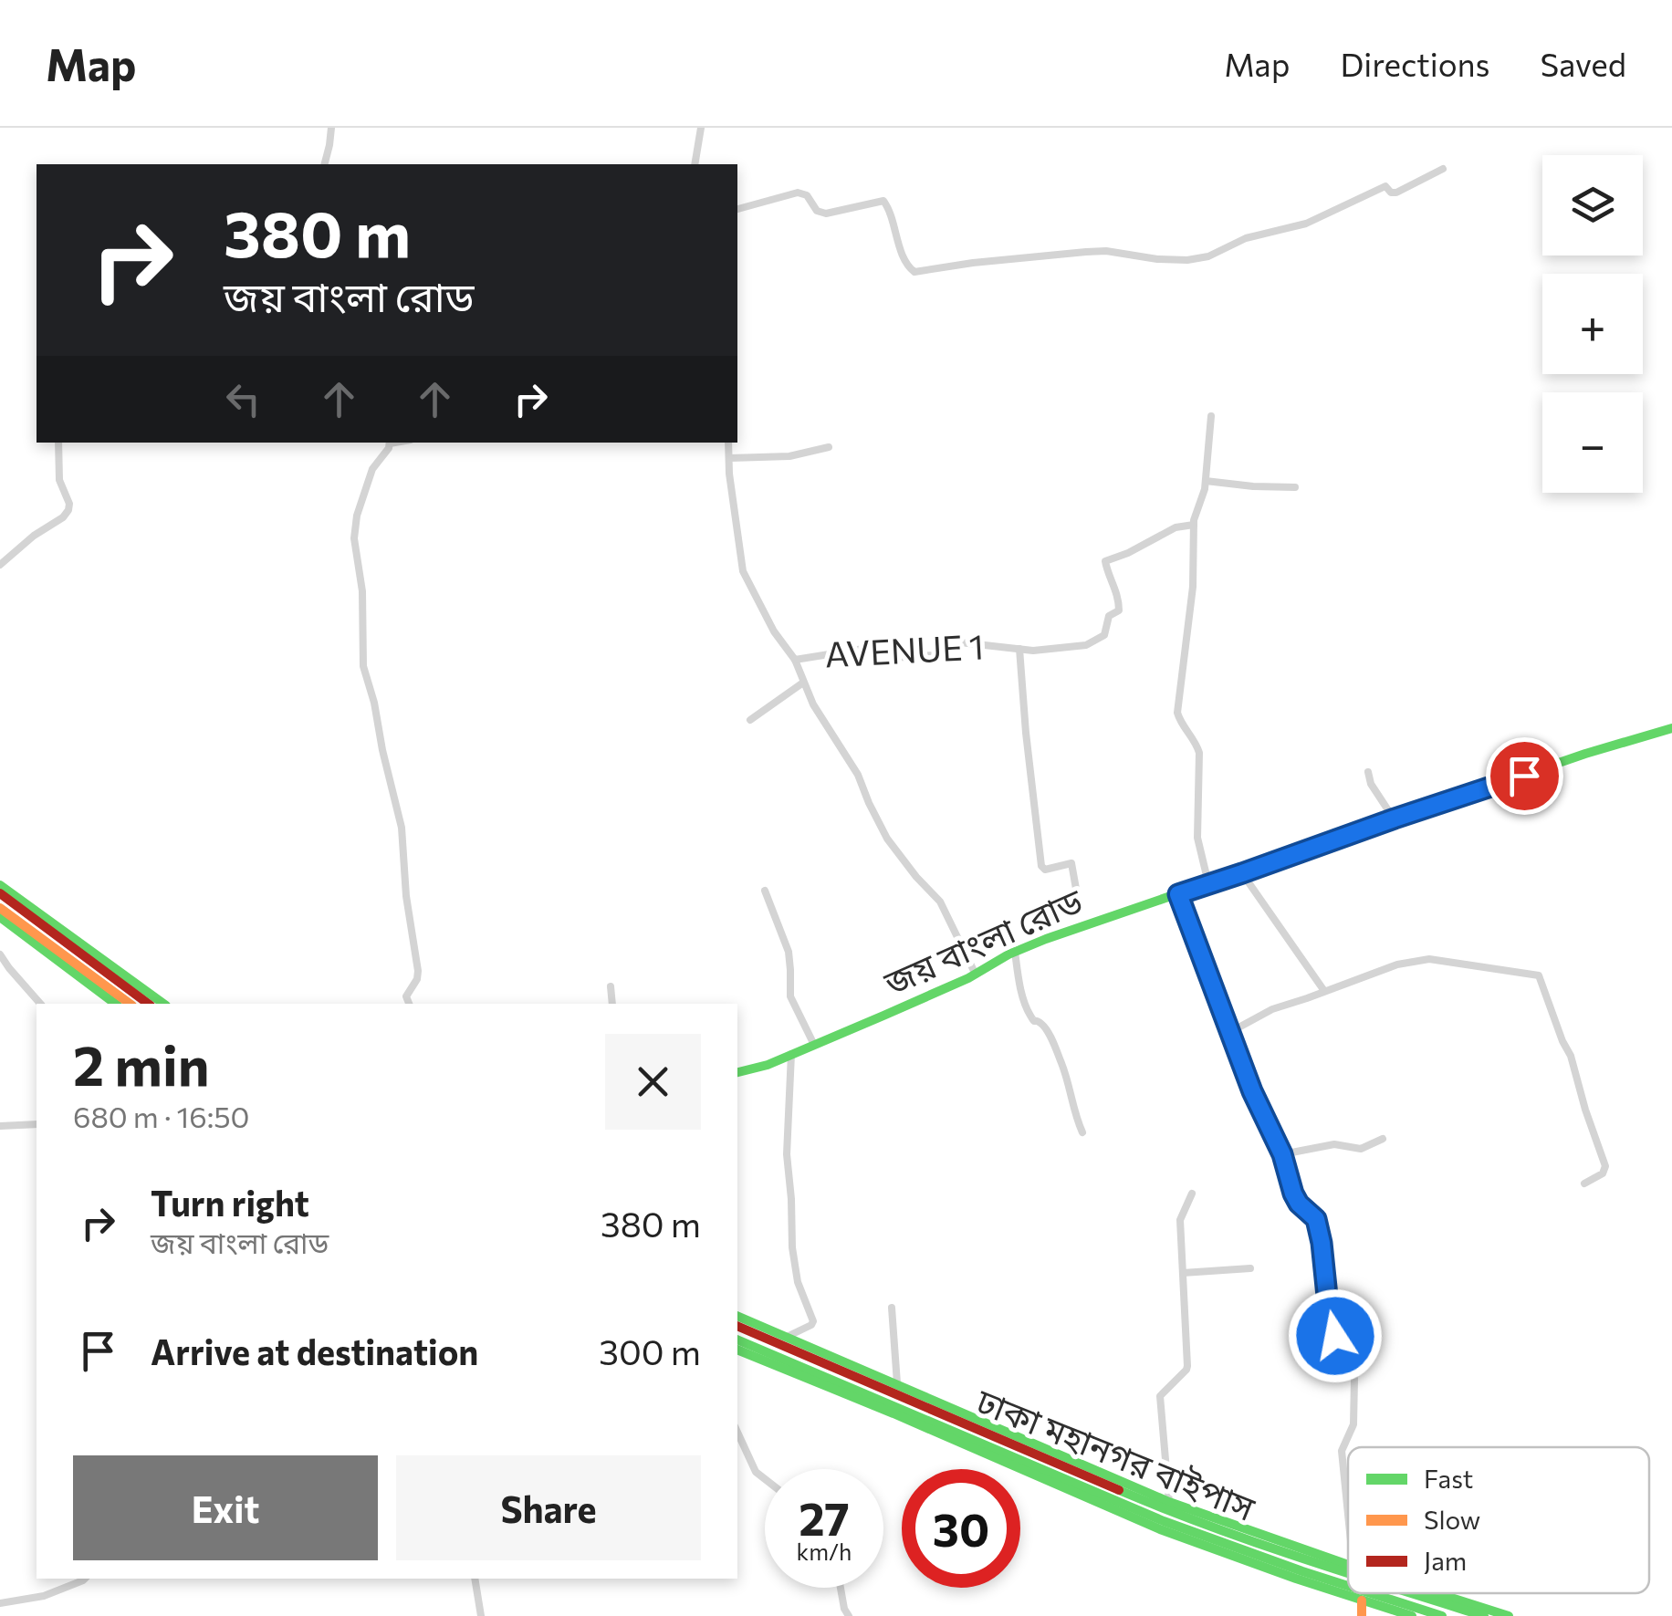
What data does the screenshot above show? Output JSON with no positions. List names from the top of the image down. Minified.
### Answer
{"streets":{"main road":["জয় বাংলা রোড","ঢাকা মহানগর বাইপাস"],"street":["AVENUE 1"]},"legend":["Fast","Slow","Jam"],"page":{"header":"Map","nav":["Map","Directions","Saved"],"map_buttons":["+","−"],"turn":["380 m","জয় বাংলা রোড"],"heading":["2 min","680 m · 16:50"],"list":[{"name":"Turn right","note":"জয় বাংলা রোড","value":"380 m"},{"name":"Arrive at destination","value":"300 m"}],"buttons":["Exit","Share"],"speed":"27 km/h","limit":"30"}}
